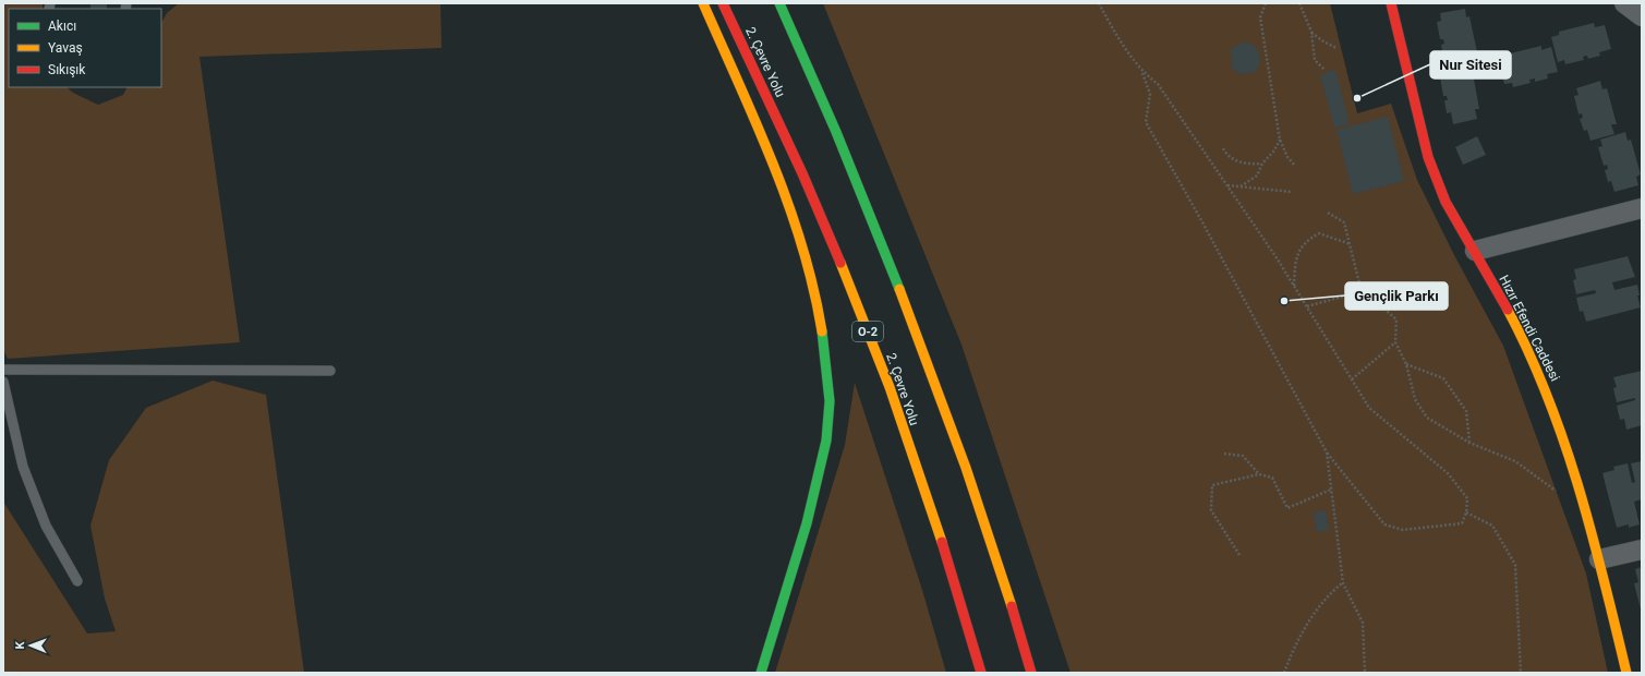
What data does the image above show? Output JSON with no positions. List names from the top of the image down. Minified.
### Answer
{"streets":{"main road":["2. Çevre Yolu","Hızır Efendi Caddesi","O-2"]},"places":["Nur Sitesi","Gençlik Parkı"],"legend":["Akıcı","Yavaş","Sıkışık"],"north":"left"}
